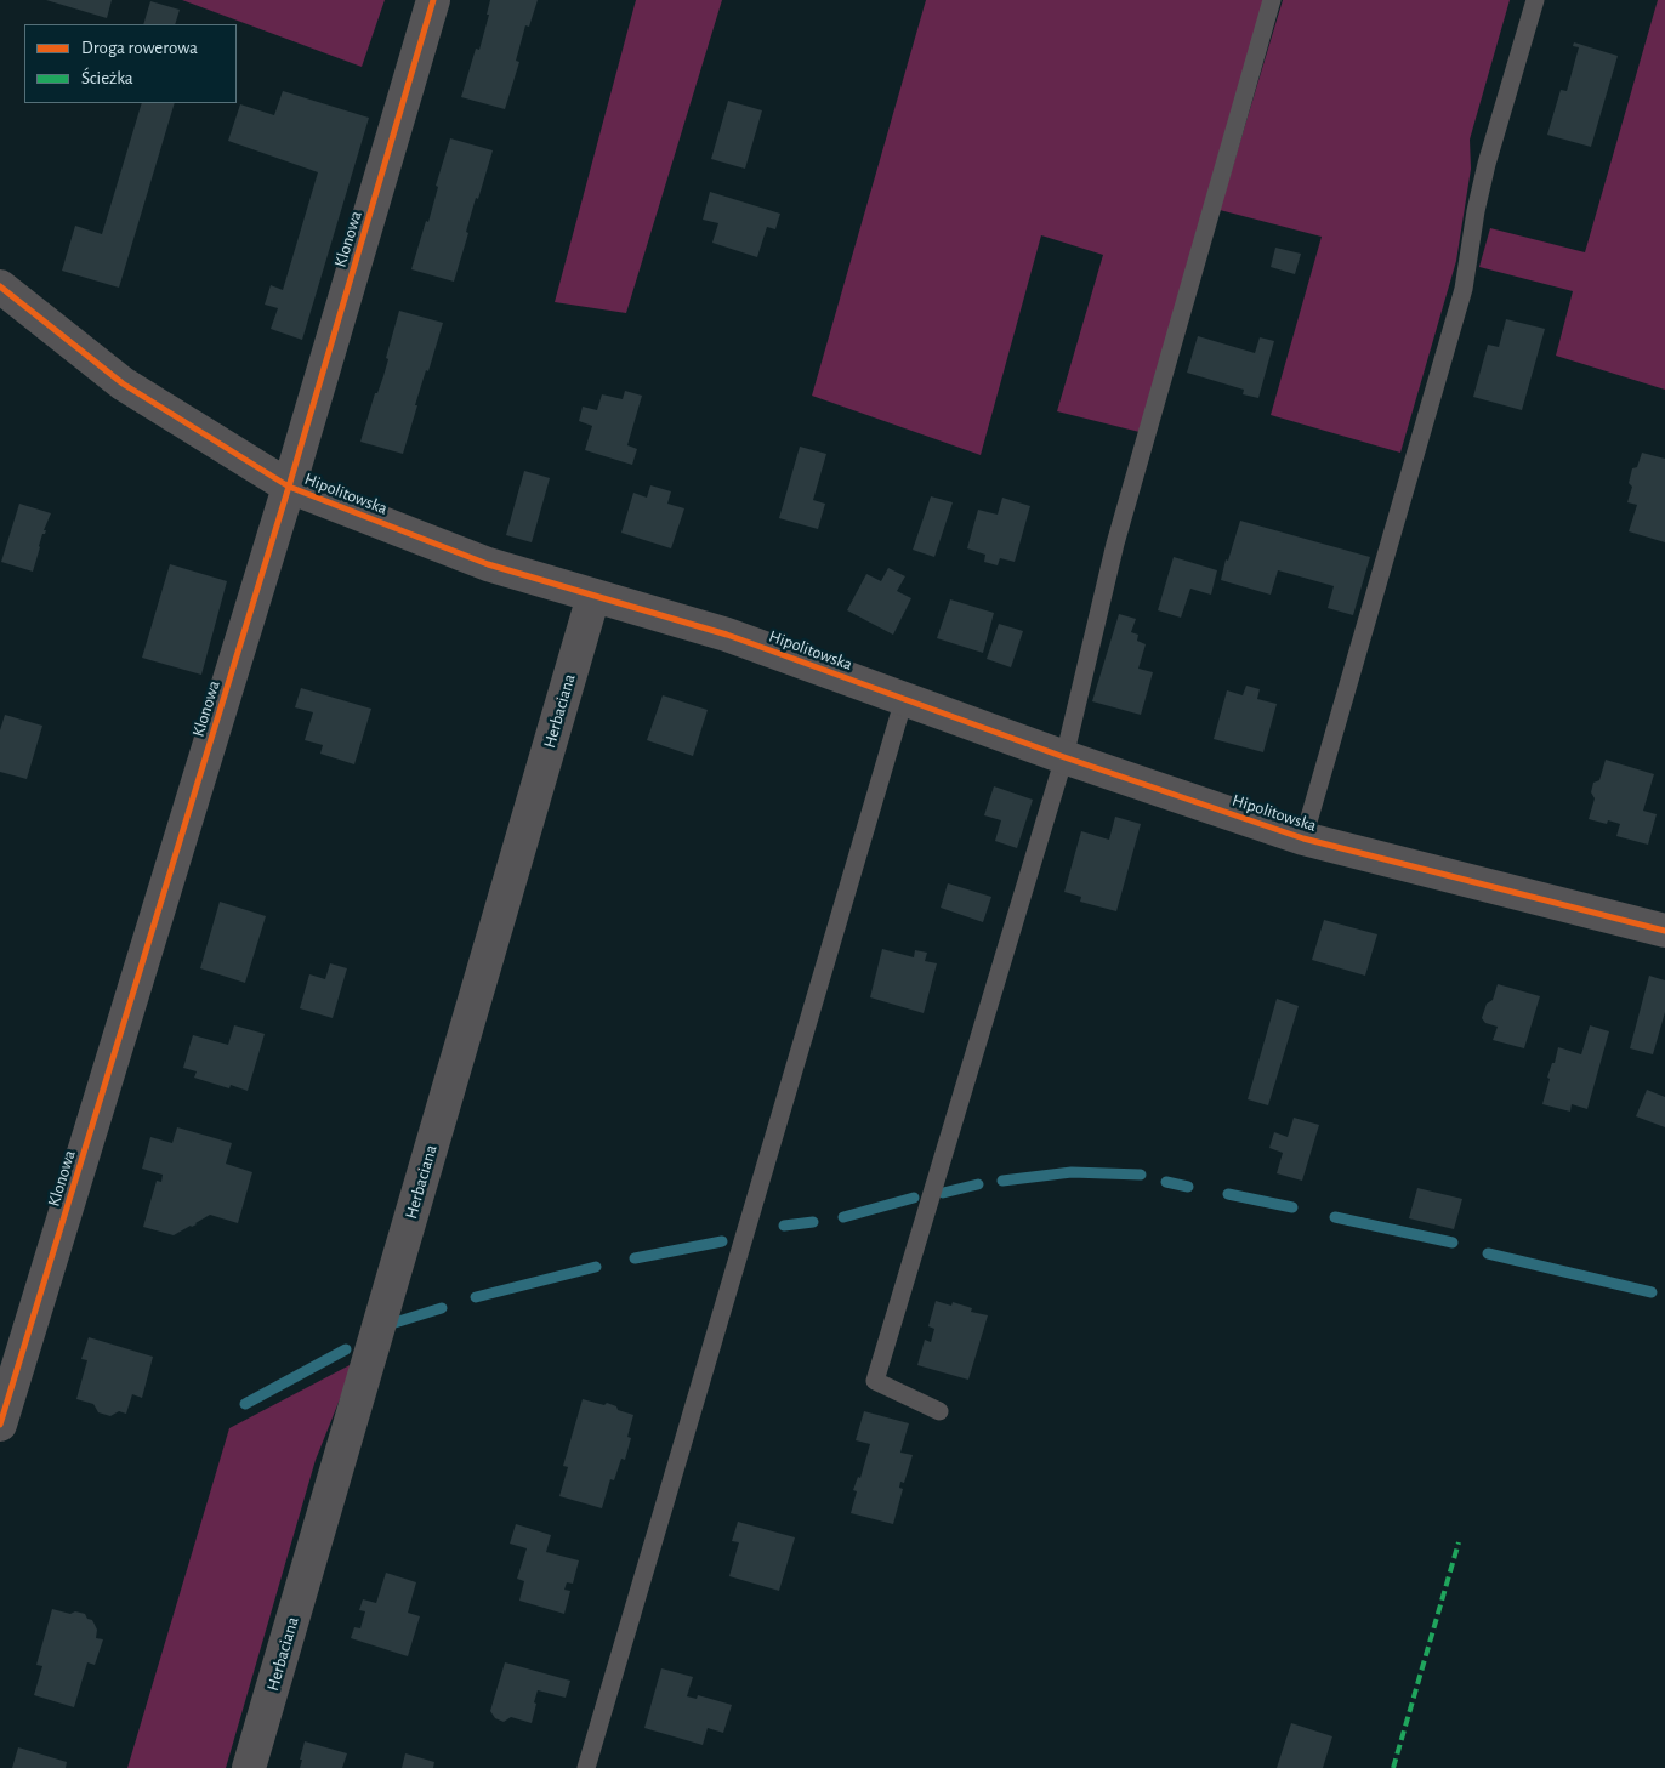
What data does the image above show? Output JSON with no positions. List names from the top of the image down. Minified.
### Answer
{"streets":{"street":["Klonowa","Hipolitowska","Herbaciana"]},"crossings":[["Klonowa","Hipolitowska"],["Hipolitowska","Herbaciana"]],"legend":["Droga rowerowa","Ścieżka"]}
